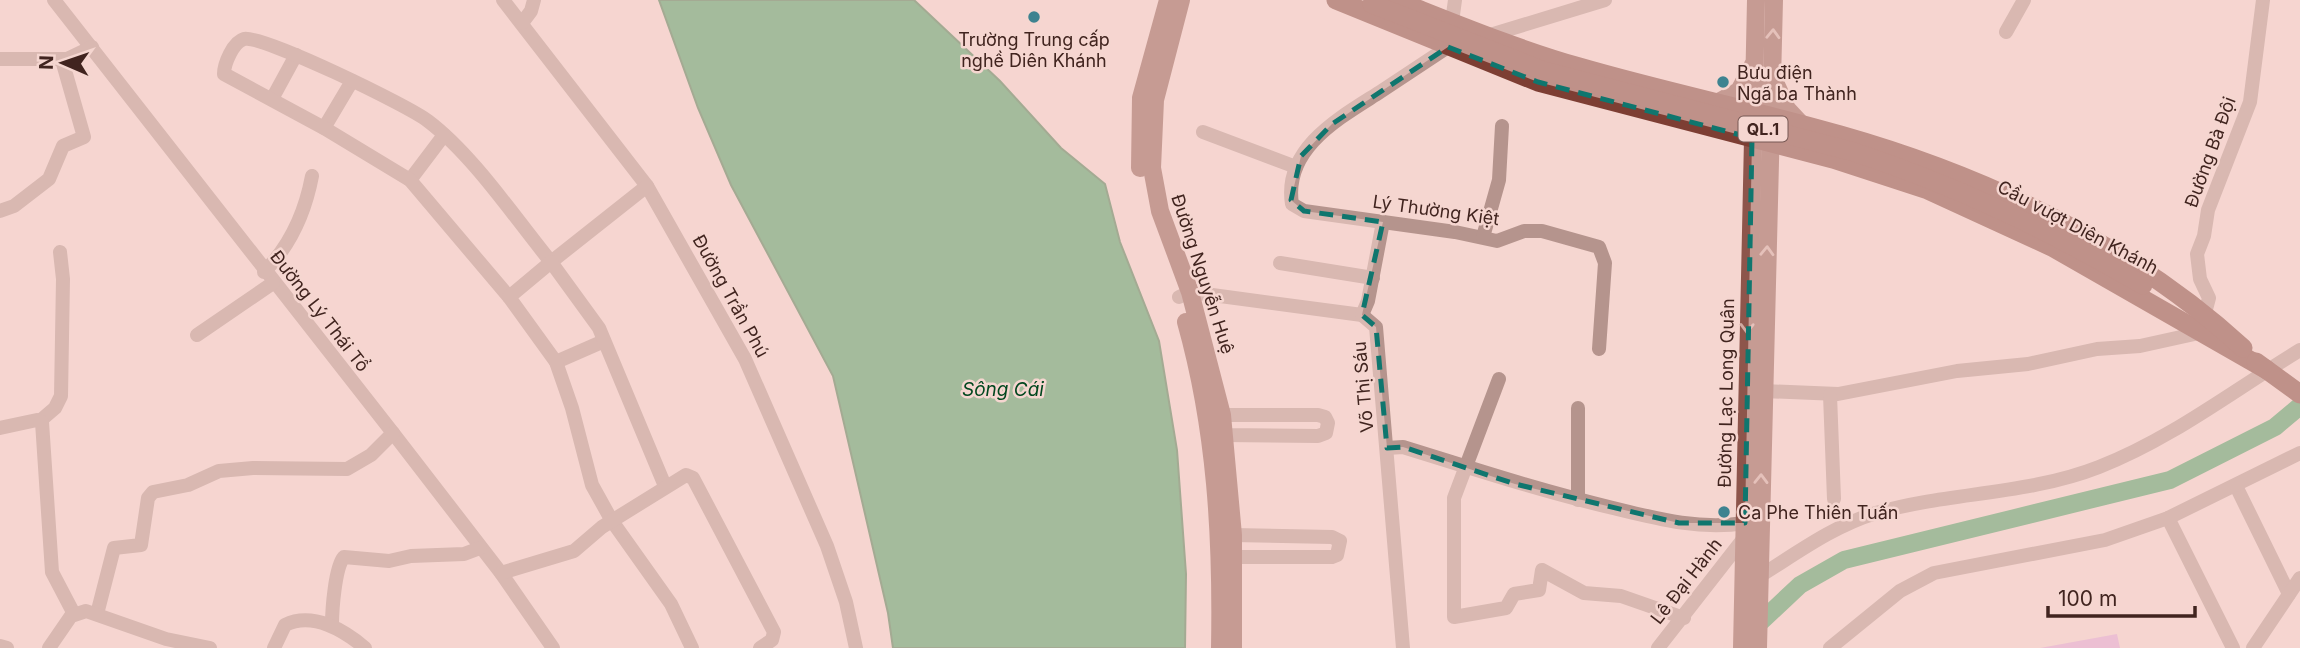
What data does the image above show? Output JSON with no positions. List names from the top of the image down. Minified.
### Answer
{"streets":{"highway":["QL.1","Cầu vượt Diên Khánh"],"main road":["Đường Nguyễn Huệ","Đường Lạc Long Quân"],"street":["Đường Bà Đội","Lý Thường Kiệt","Đường Trần Phú","Đường Lý Thái Tổ","Võ Thị Sáu","Lê Đại Hành"]},"crossings":[["QL.1","Đường Bà Đội"],["QL.1","Cầu vượt Diên Khánh"],["QL.1","Đường Lạc Long Quân"],["Đường Lạc Long Quân","Lê Đại Hành"]],"water":["Sông Cái"],"places":["Trường Trung cấp nghề Diên Khánh","Bưu điện Ngã ba Thành","Ca Phe Thiên Tuấn"],"scale_bar":"100 m","north":"left"}
